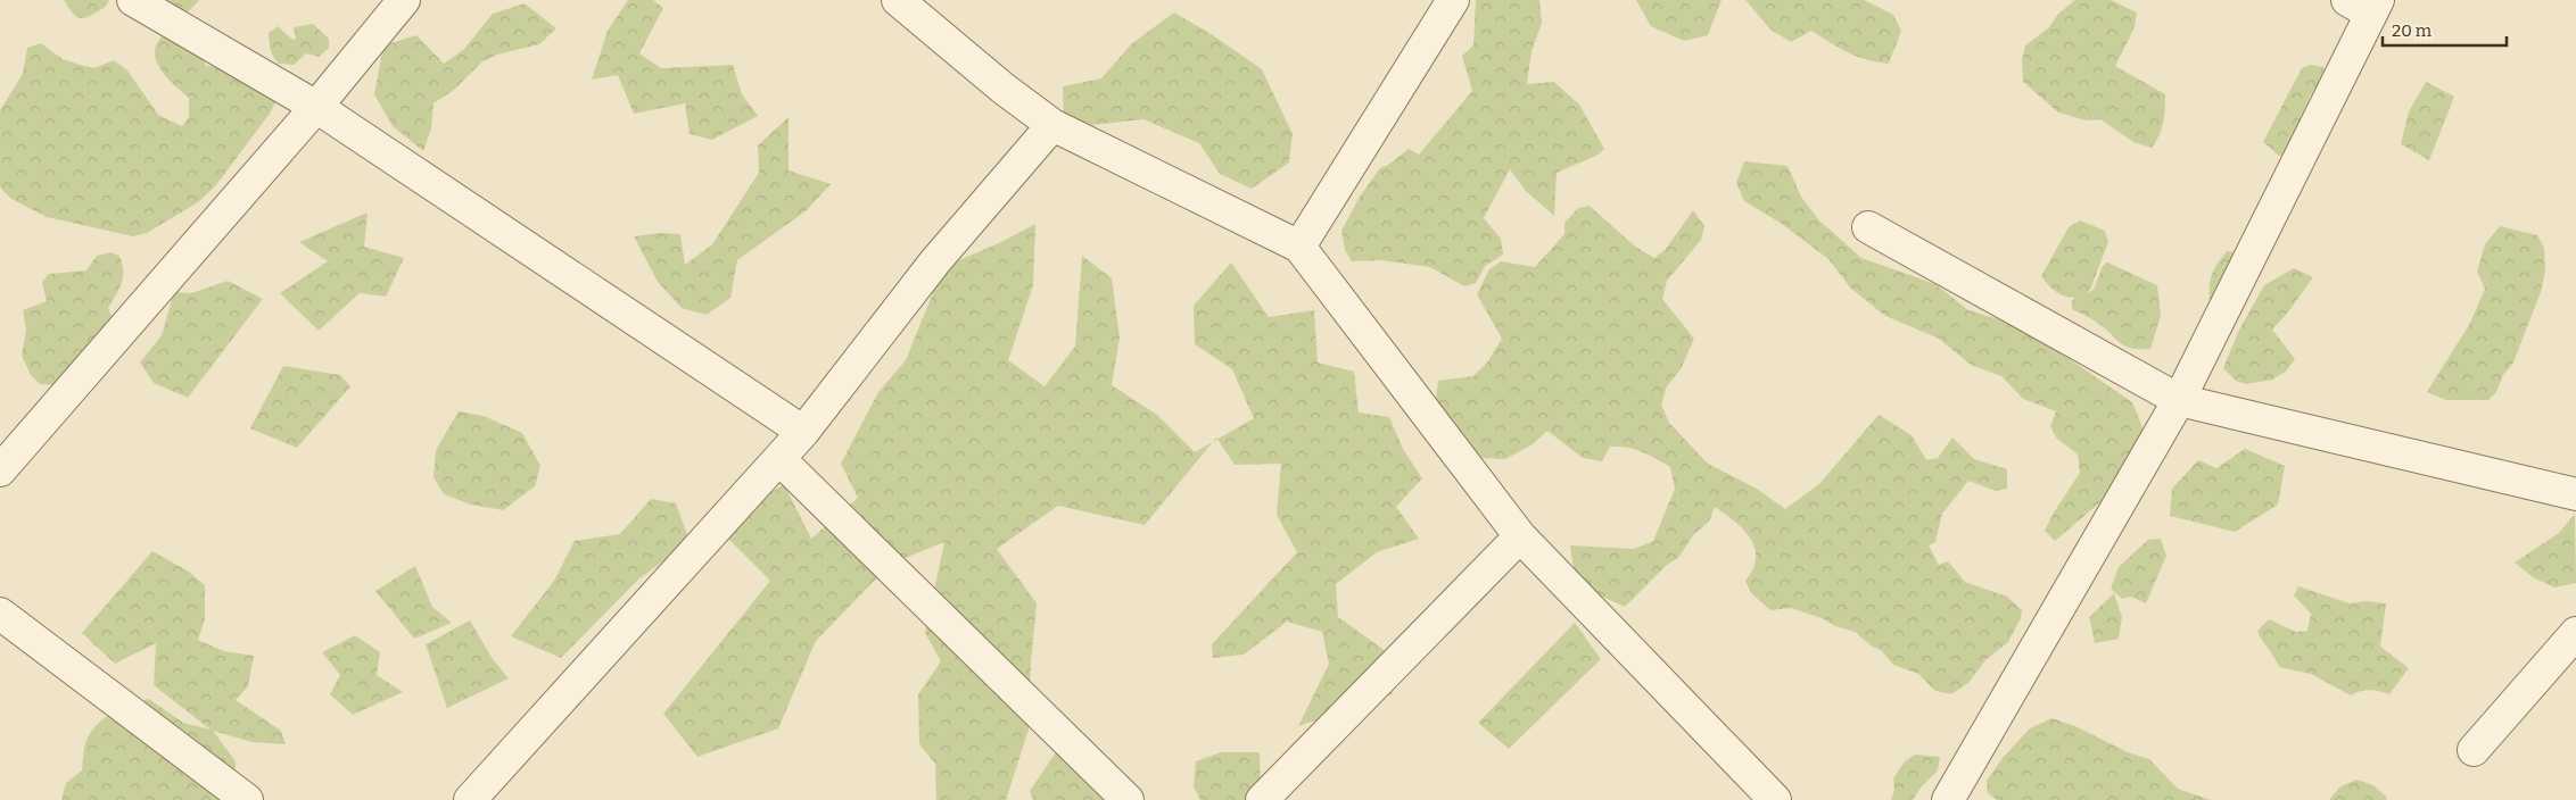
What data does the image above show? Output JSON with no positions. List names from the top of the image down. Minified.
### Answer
{"scale_bar":"20 m"}
